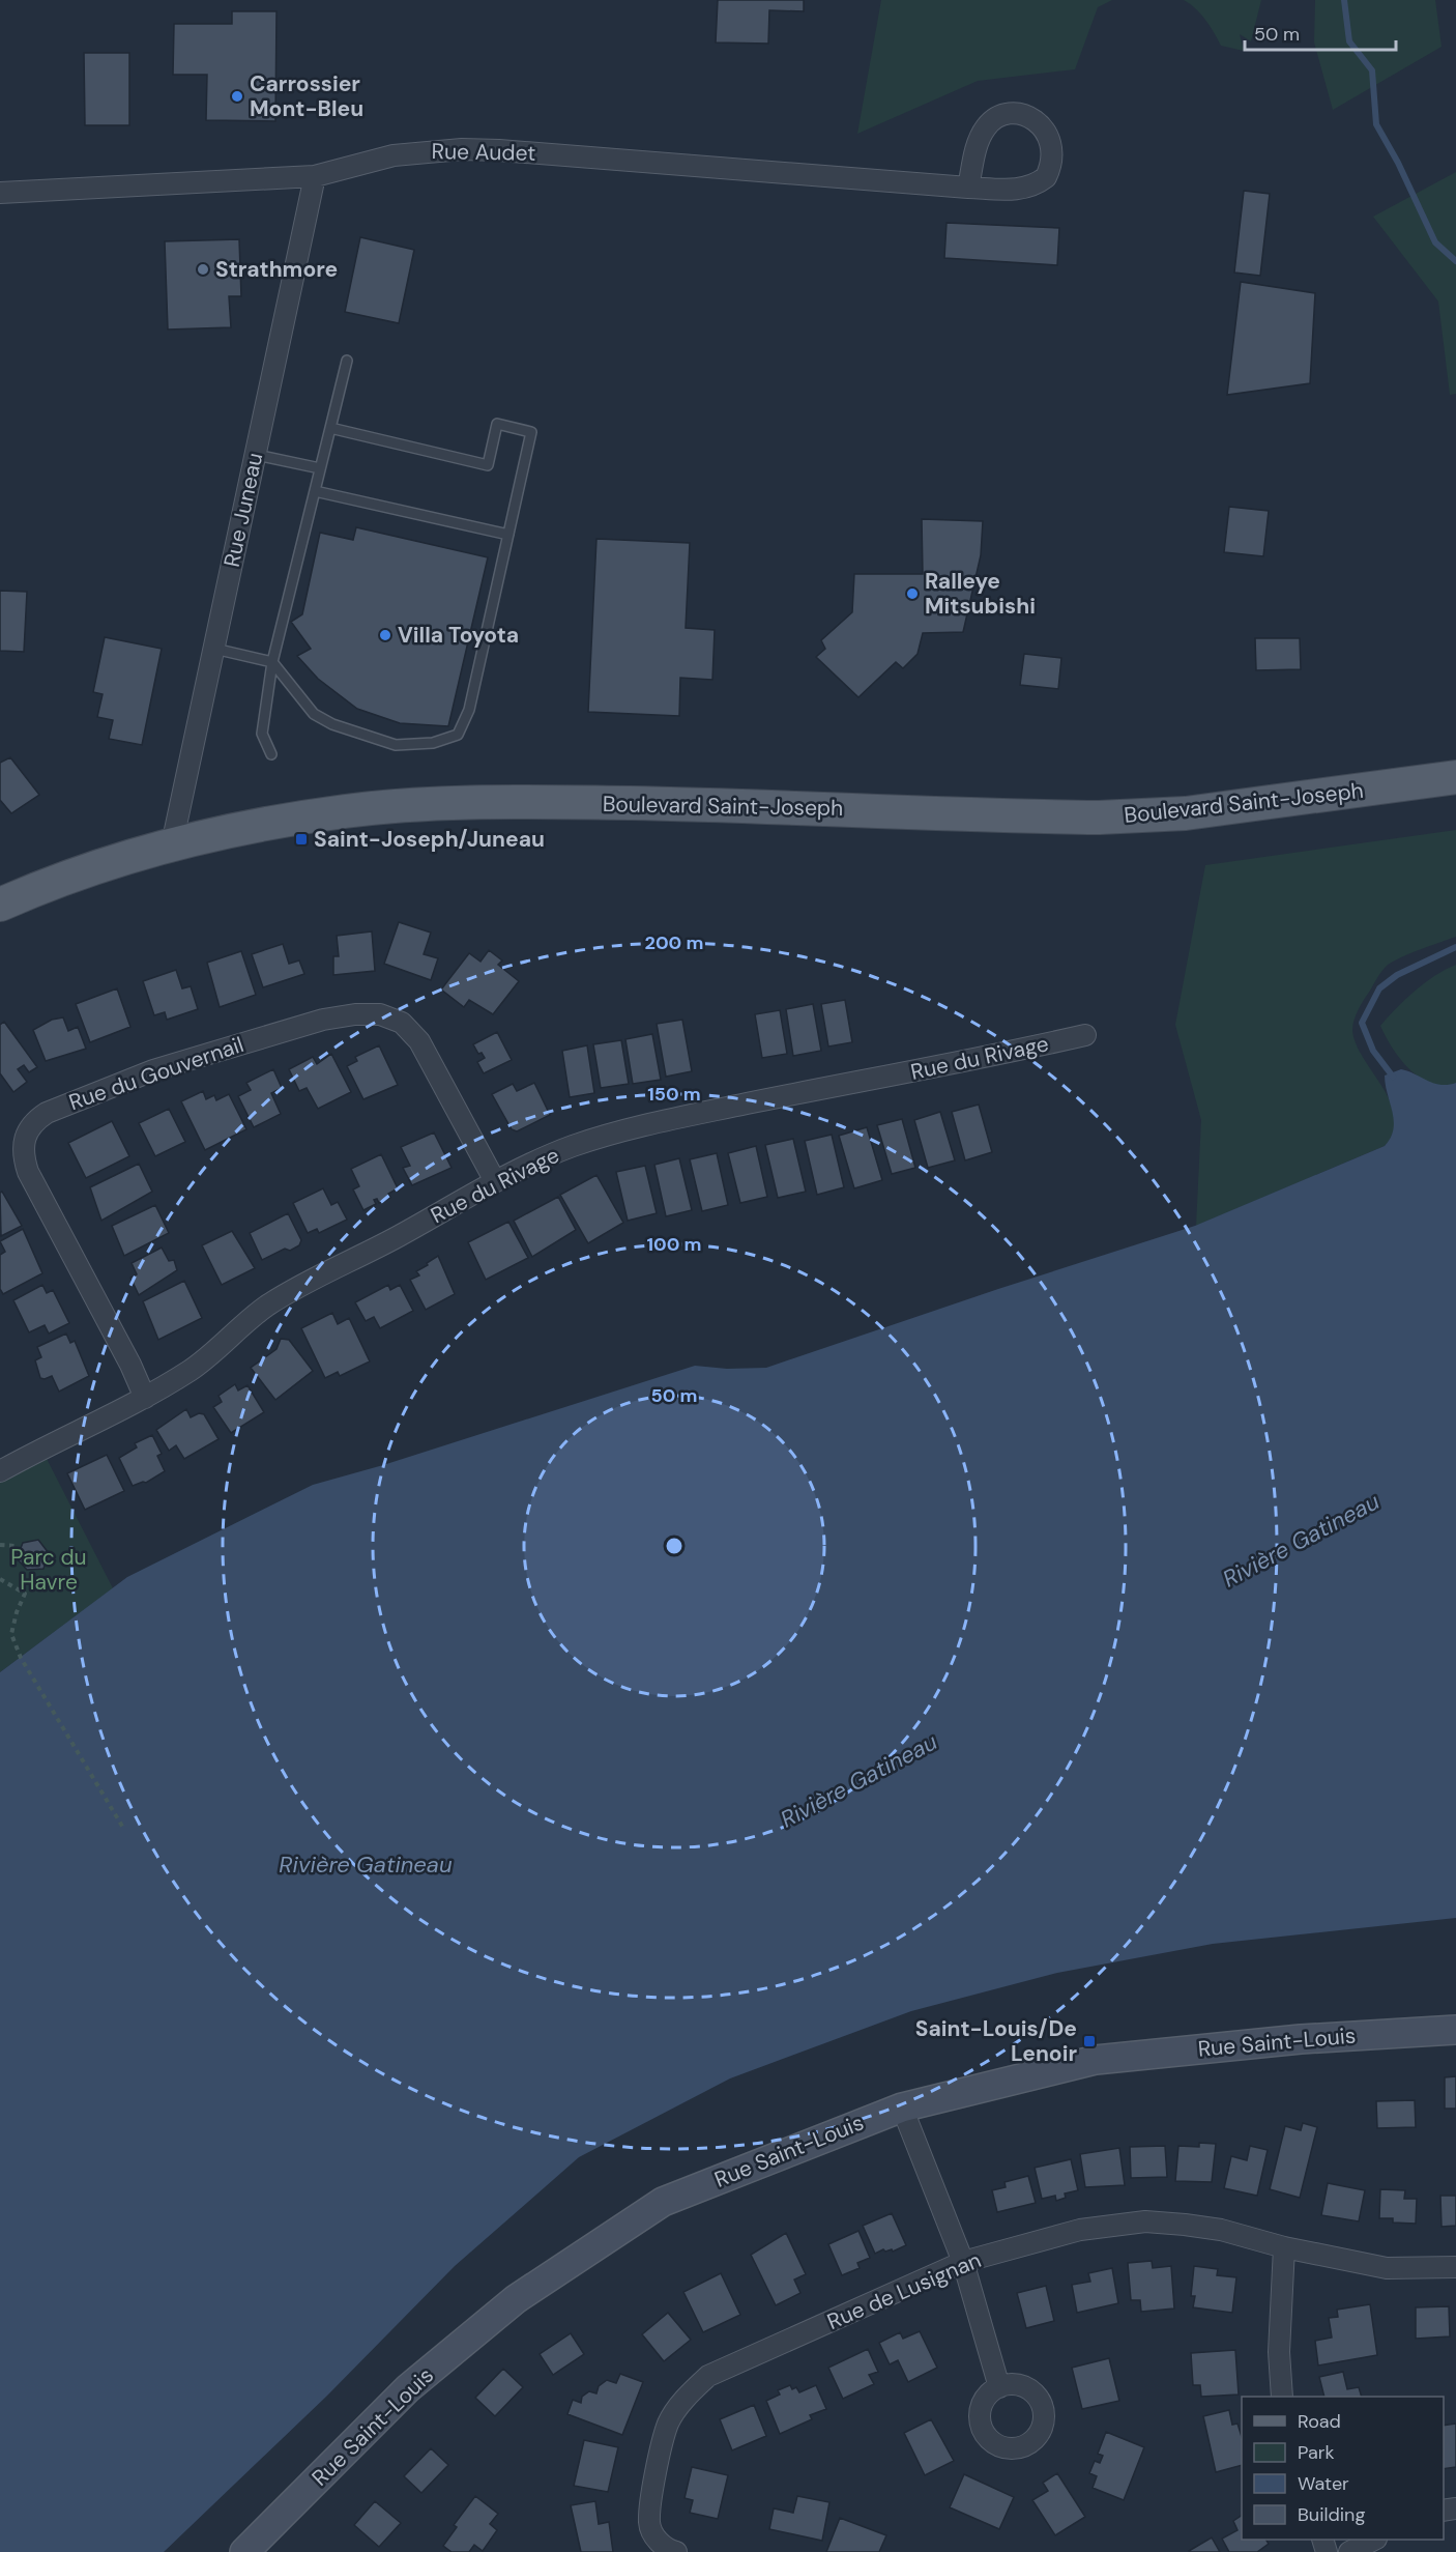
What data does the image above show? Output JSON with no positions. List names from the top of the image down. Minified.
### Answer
{"streets":{"main road":["Boulevard Saint-Joseph","Rue Saint-Louis"],"street":["Rue Audet","Rue Juneau","Rue du Rivage","Rue du Gouvernail","Rue de Lusignan"]},"crossings":[["Rue Audet","Rue Juneau"],["Rue Juneau","Boulevard Saint-Joseph"],["Rue du Rivage","Rue du Gouvernail"]],"water":["Rivière Gatineau"],"parks":["Parc du Havre"],"places":{"other":["Carrossier Mont-Bleu","Strathmore","Ralleye Mitsubishi","Villa Toyota"],"transit":["Saint-Joseph/Juneau","Saint-Louis/De Lenoir"]},"legend":["Road","Park","Water","Building"],"scale_bar":"50 m","rings":["200 m","150 m","100 m","50 m"]}
